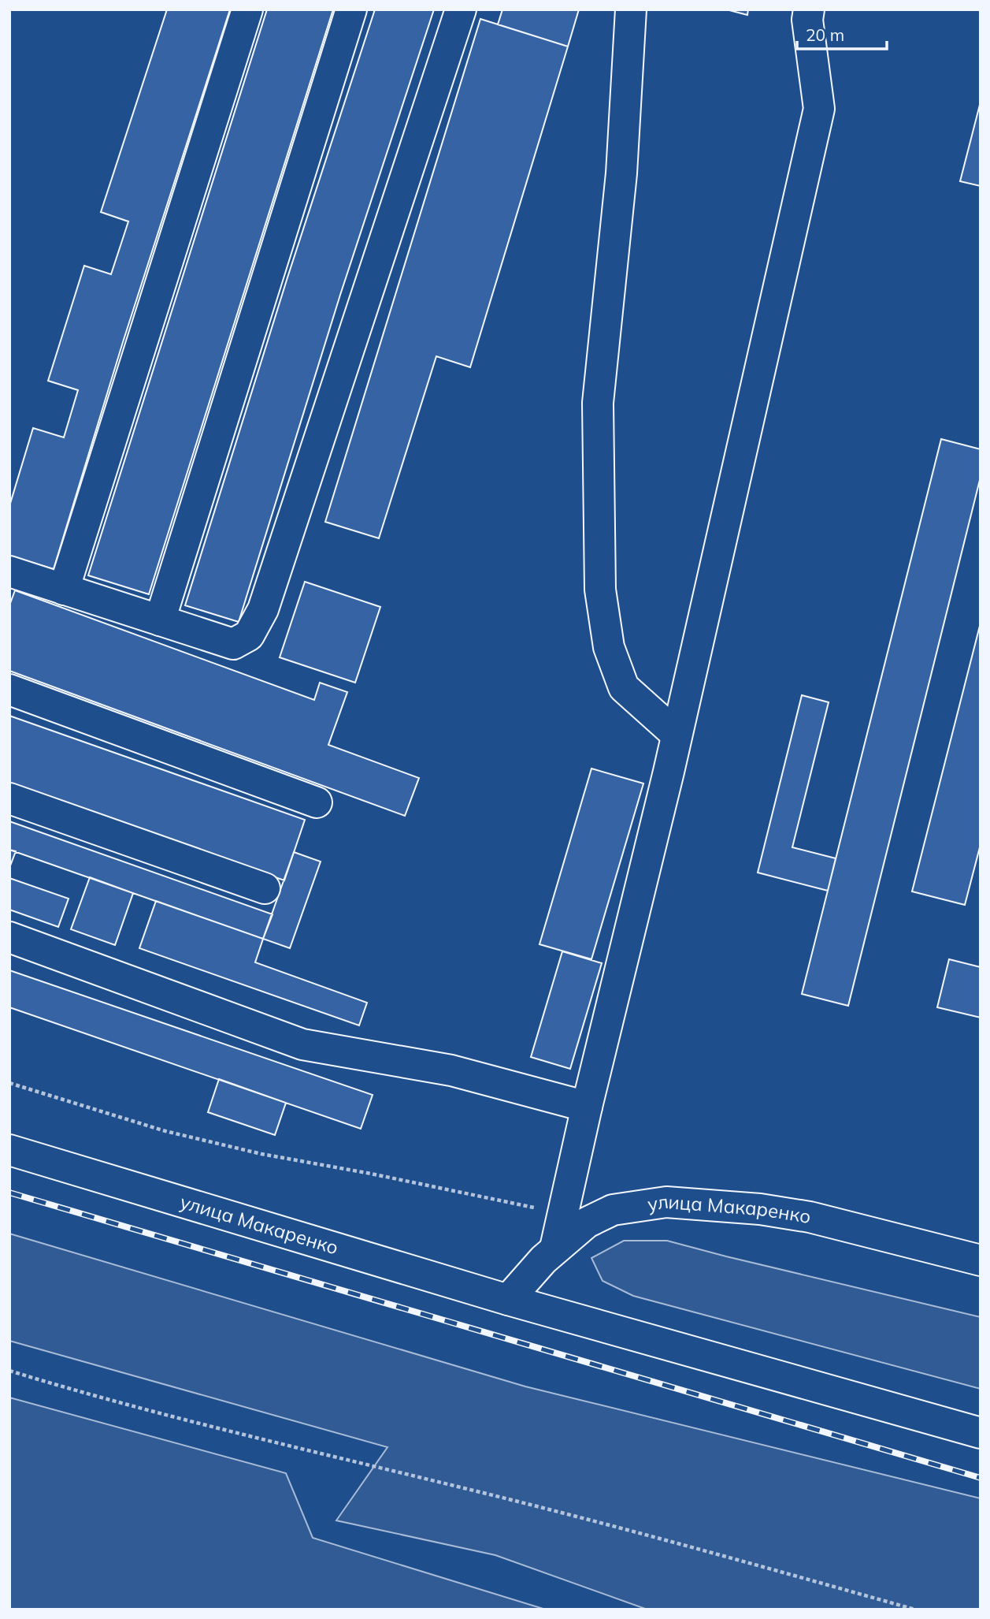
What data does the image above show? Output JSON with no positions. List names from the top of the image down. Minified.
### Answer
{"streets":{"main road":["улица Макаренко"]},"scale_bar":"20 m"}
